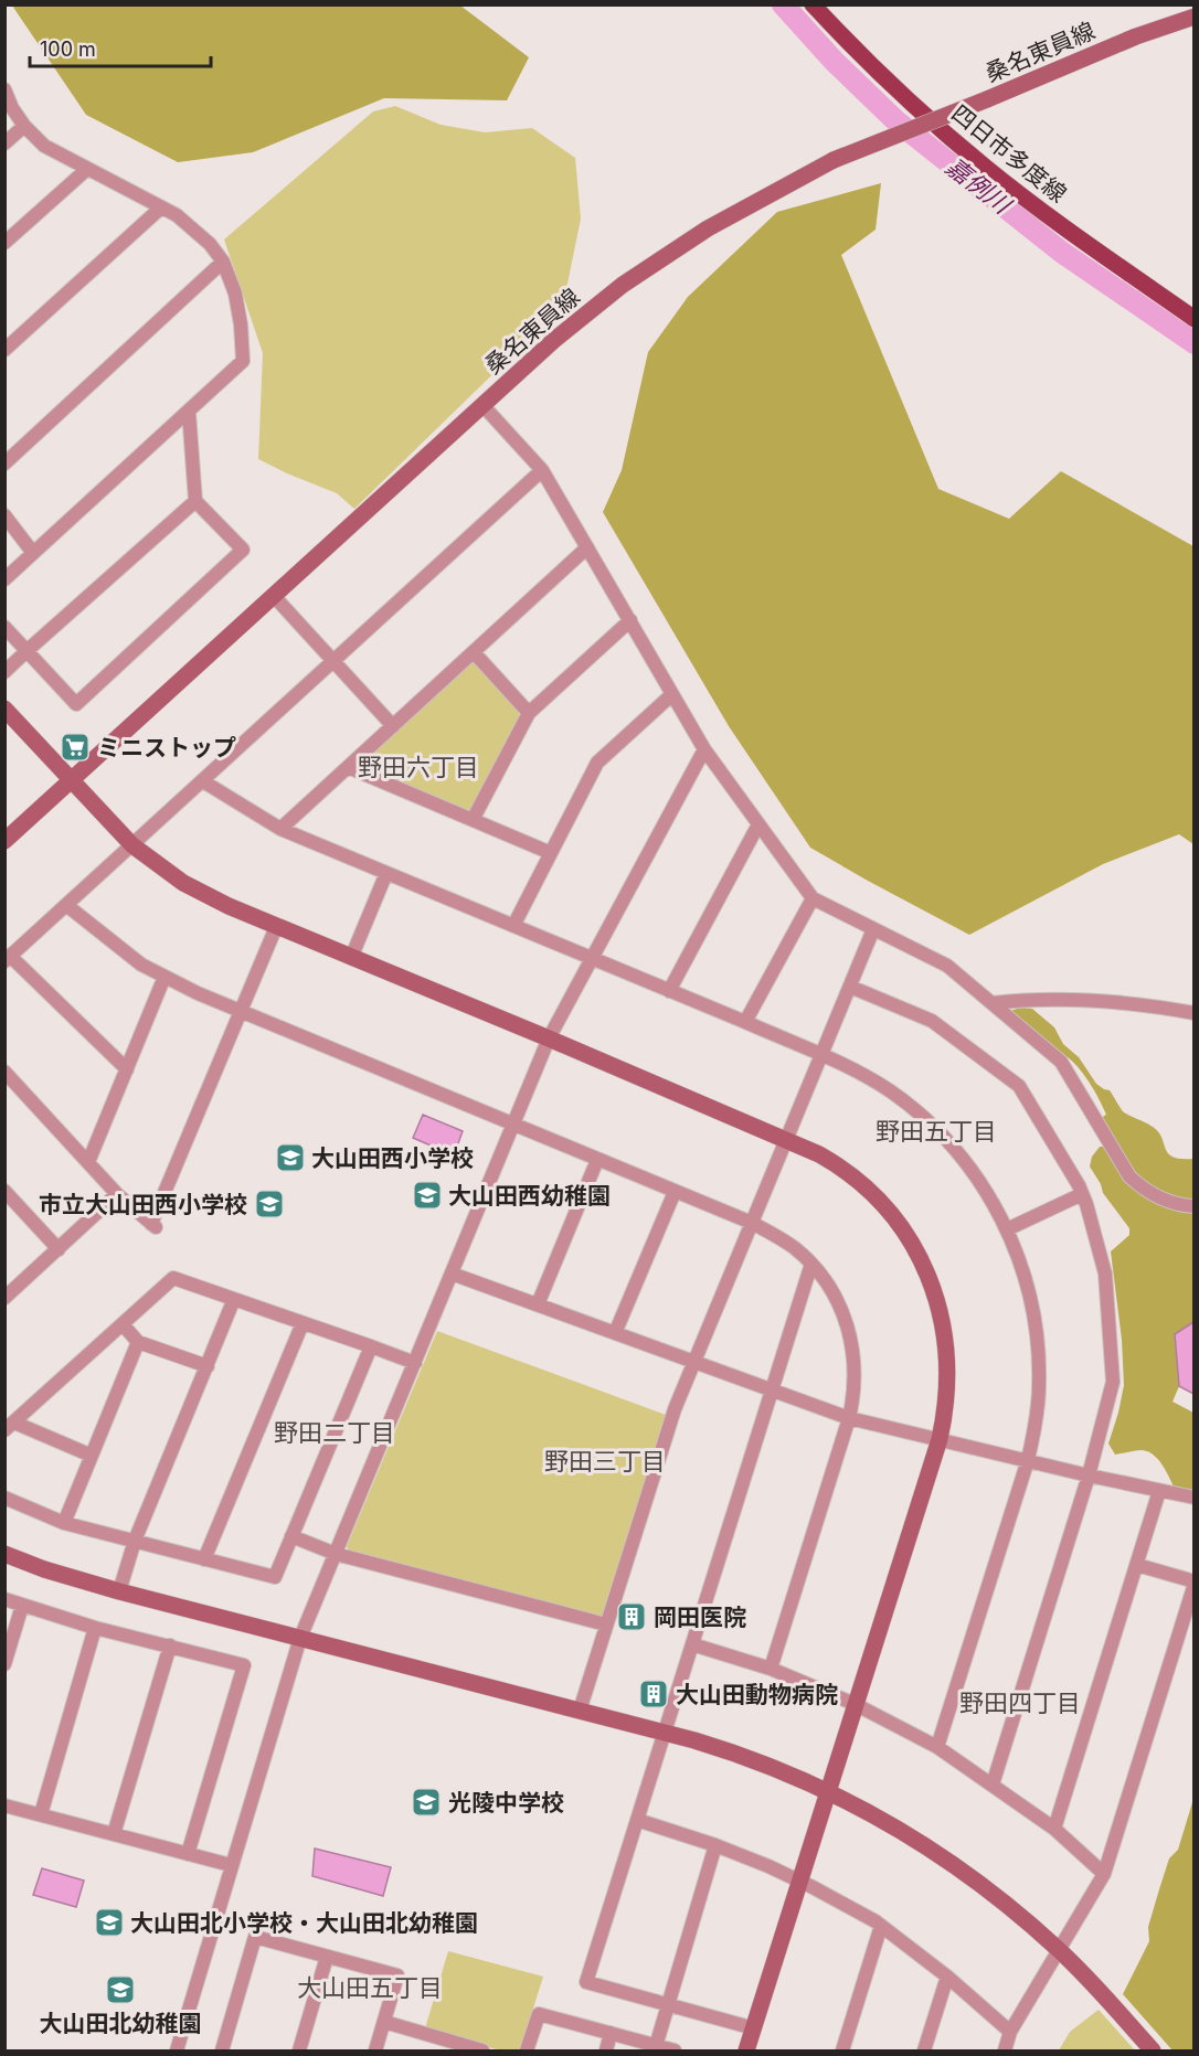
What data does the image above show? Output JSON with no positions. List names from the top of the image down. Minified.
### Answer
{"streets":{"main road":["四日市多度線"],"street":["桑名東員線"]},"districts":["野田六丁目","野田五丁目","野田二丁目","野田三丁目","野田四丁目","大山田五丁目"],"water":["嘉例川"],"places":{"supermarket":["ミニストップ"],"school or university":["大山田西小学校","大山田西幼稚園","市立大山田西小学校","光陵中学校","大山田北小学校・大山田北幼稚園","大山田北幼稚園"],"building":["岡田医院","大山田動物病院"]},"scale_bar":"100 m"}
